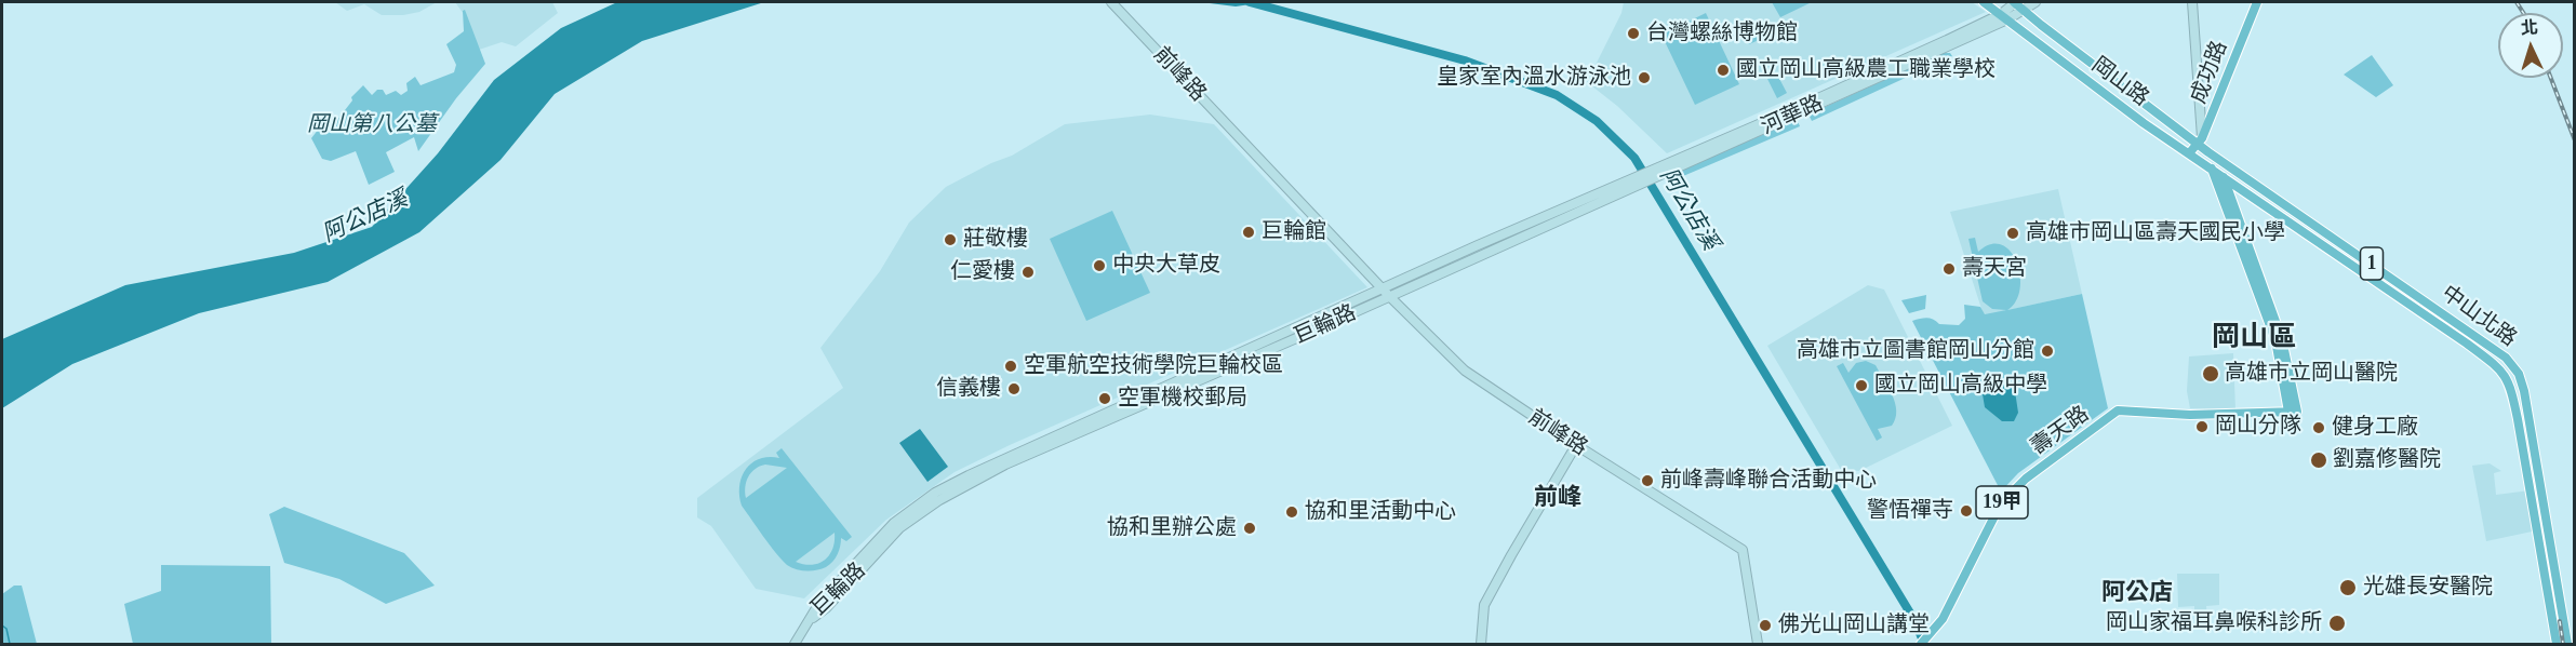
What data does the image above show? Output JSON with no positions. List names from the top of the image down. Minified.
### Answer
{"streets":{"main road":["成功路","岡山路","1","中山北路","壽天路","19甲"],"street":["前峰路","河華路","巨輪路"]},"crossings":[["成功路","岡山路"],["前峰路","巨輪路"],["岡山路","河華路"],["岡山路","1"],["岡山路","中山北路"],["河華路","1"]],"districts":["岡山區","前峰","阿公店"],"water":["阿公店溪"],"parks":["岡山第八公墓"],"places":["台灣螺絲博物館","國立岡山高級農工職業學校","皇家室內溫水游泳池","巨輪館","高雄市岡山區壽天國民小學","莊敬樓","中央大草皮","壽天宮","仁愛樓","高雄市立圖書館岡山分館","空軍航空技術學院巨輪校區","高雄市立岡山醫院","國立岡山高級中學","信義樓","空軍機校郵局","岡山分隊","健身工廠","劉嘉修醫院","前峰壽峰聯合活動中心","警悟禪寺","協和里活動中心","協和里辦公處","光雄長安醫院","岡山家福耳鼻喉科診所","佛光山岡山講堂"],"north":"top"}
